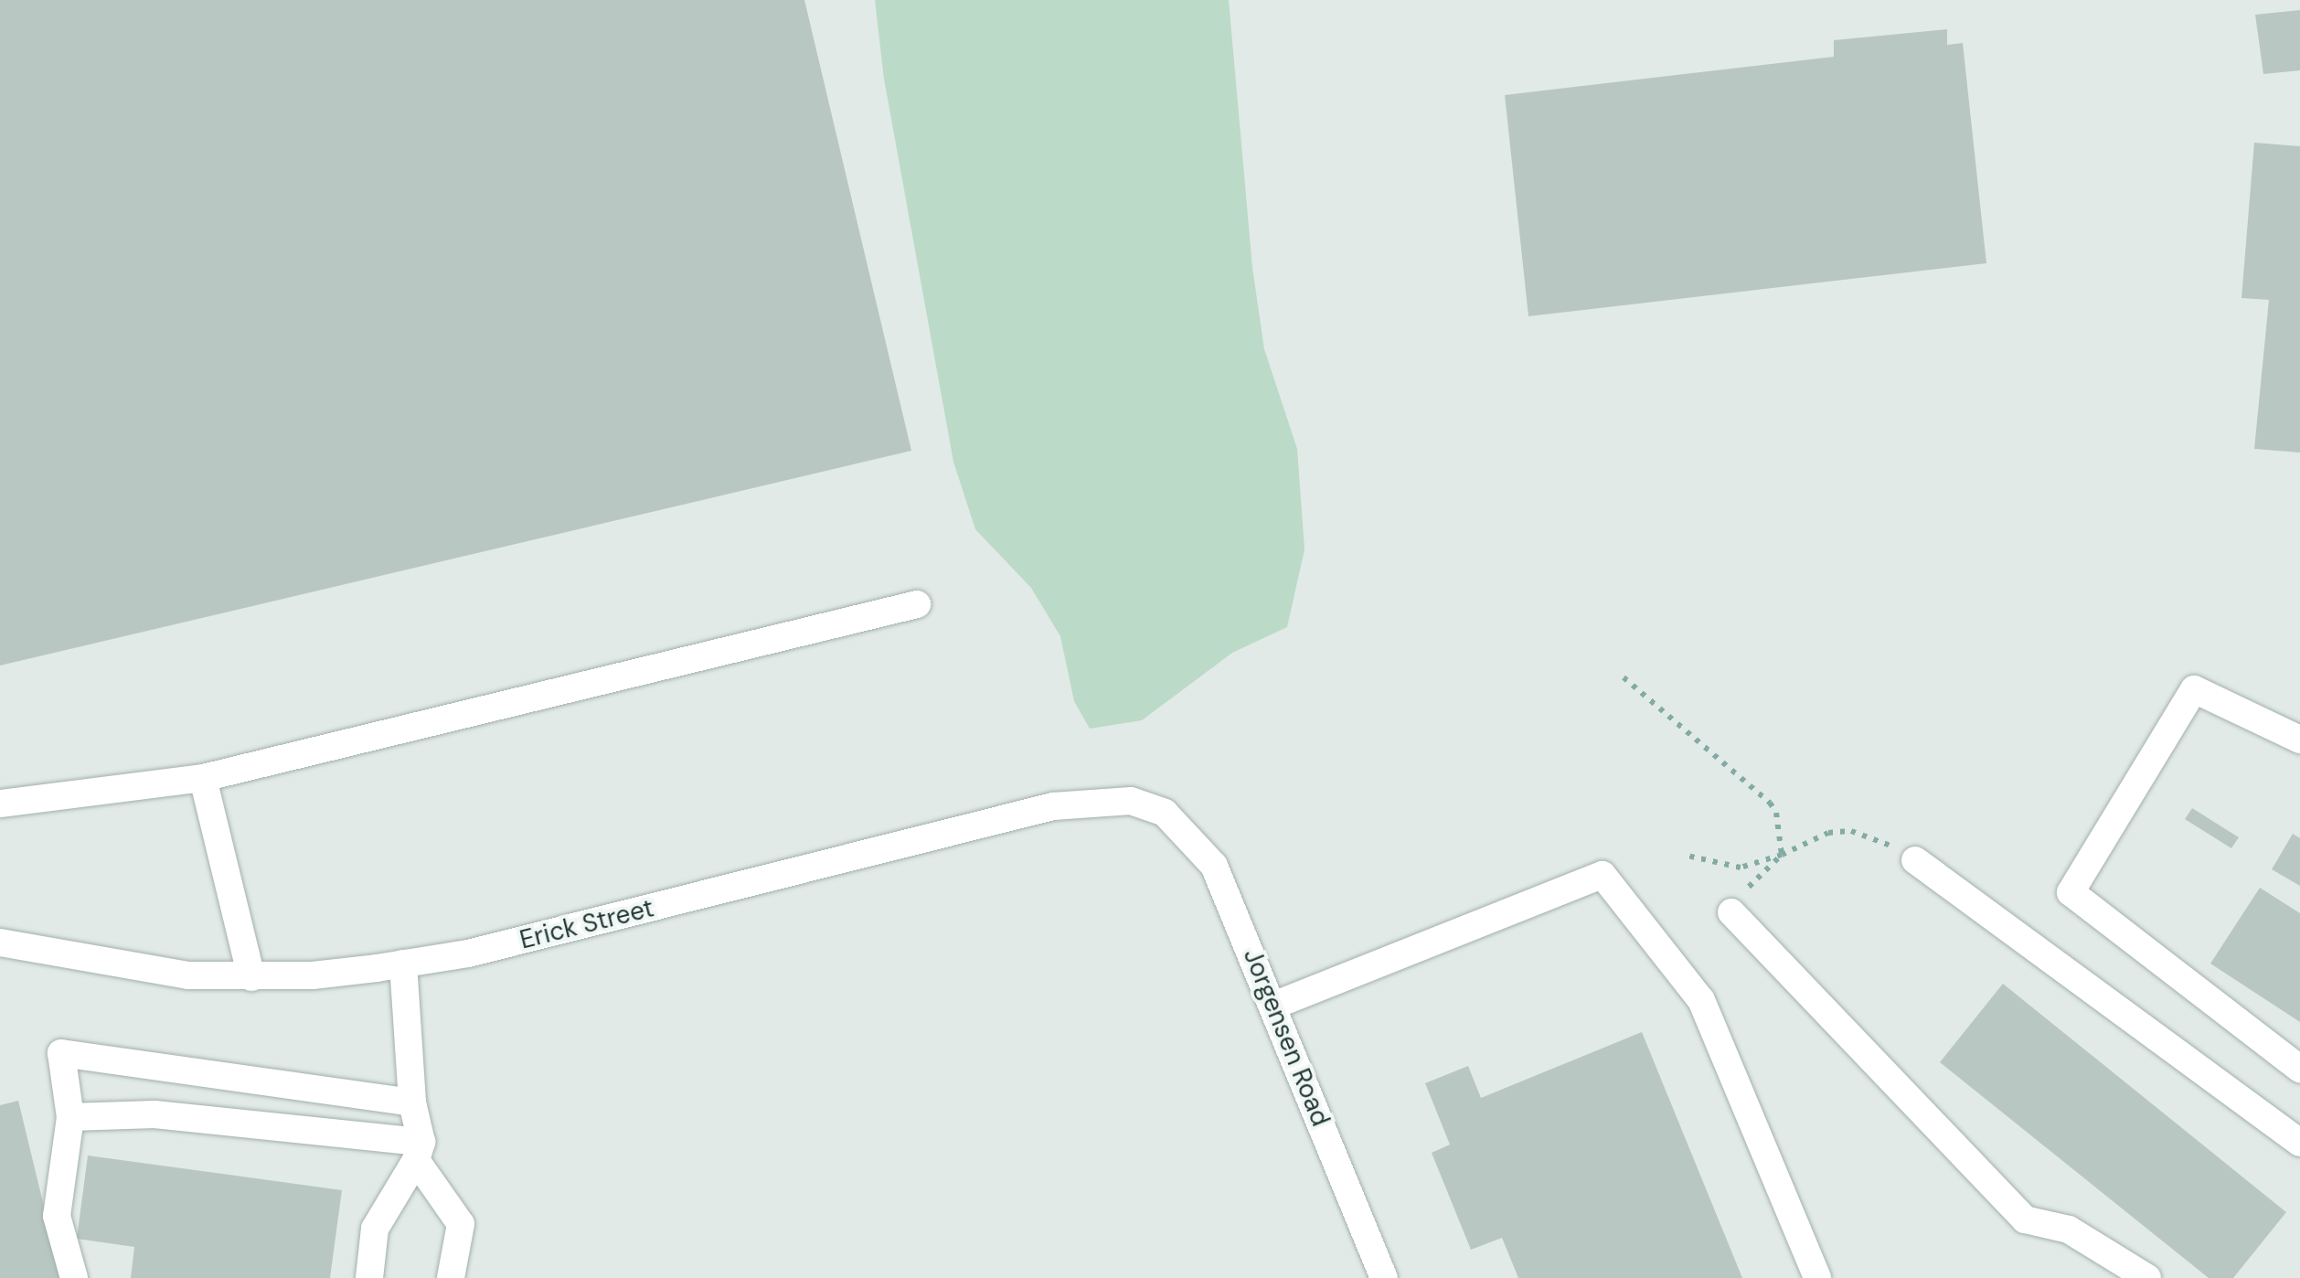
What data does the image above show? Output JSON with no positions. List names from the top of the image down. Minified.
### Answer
{"streets":{"street":["Erick Street","Jorgensen Road"]},"crossings":[["Erick Street","Jorgensen Road"]]}
